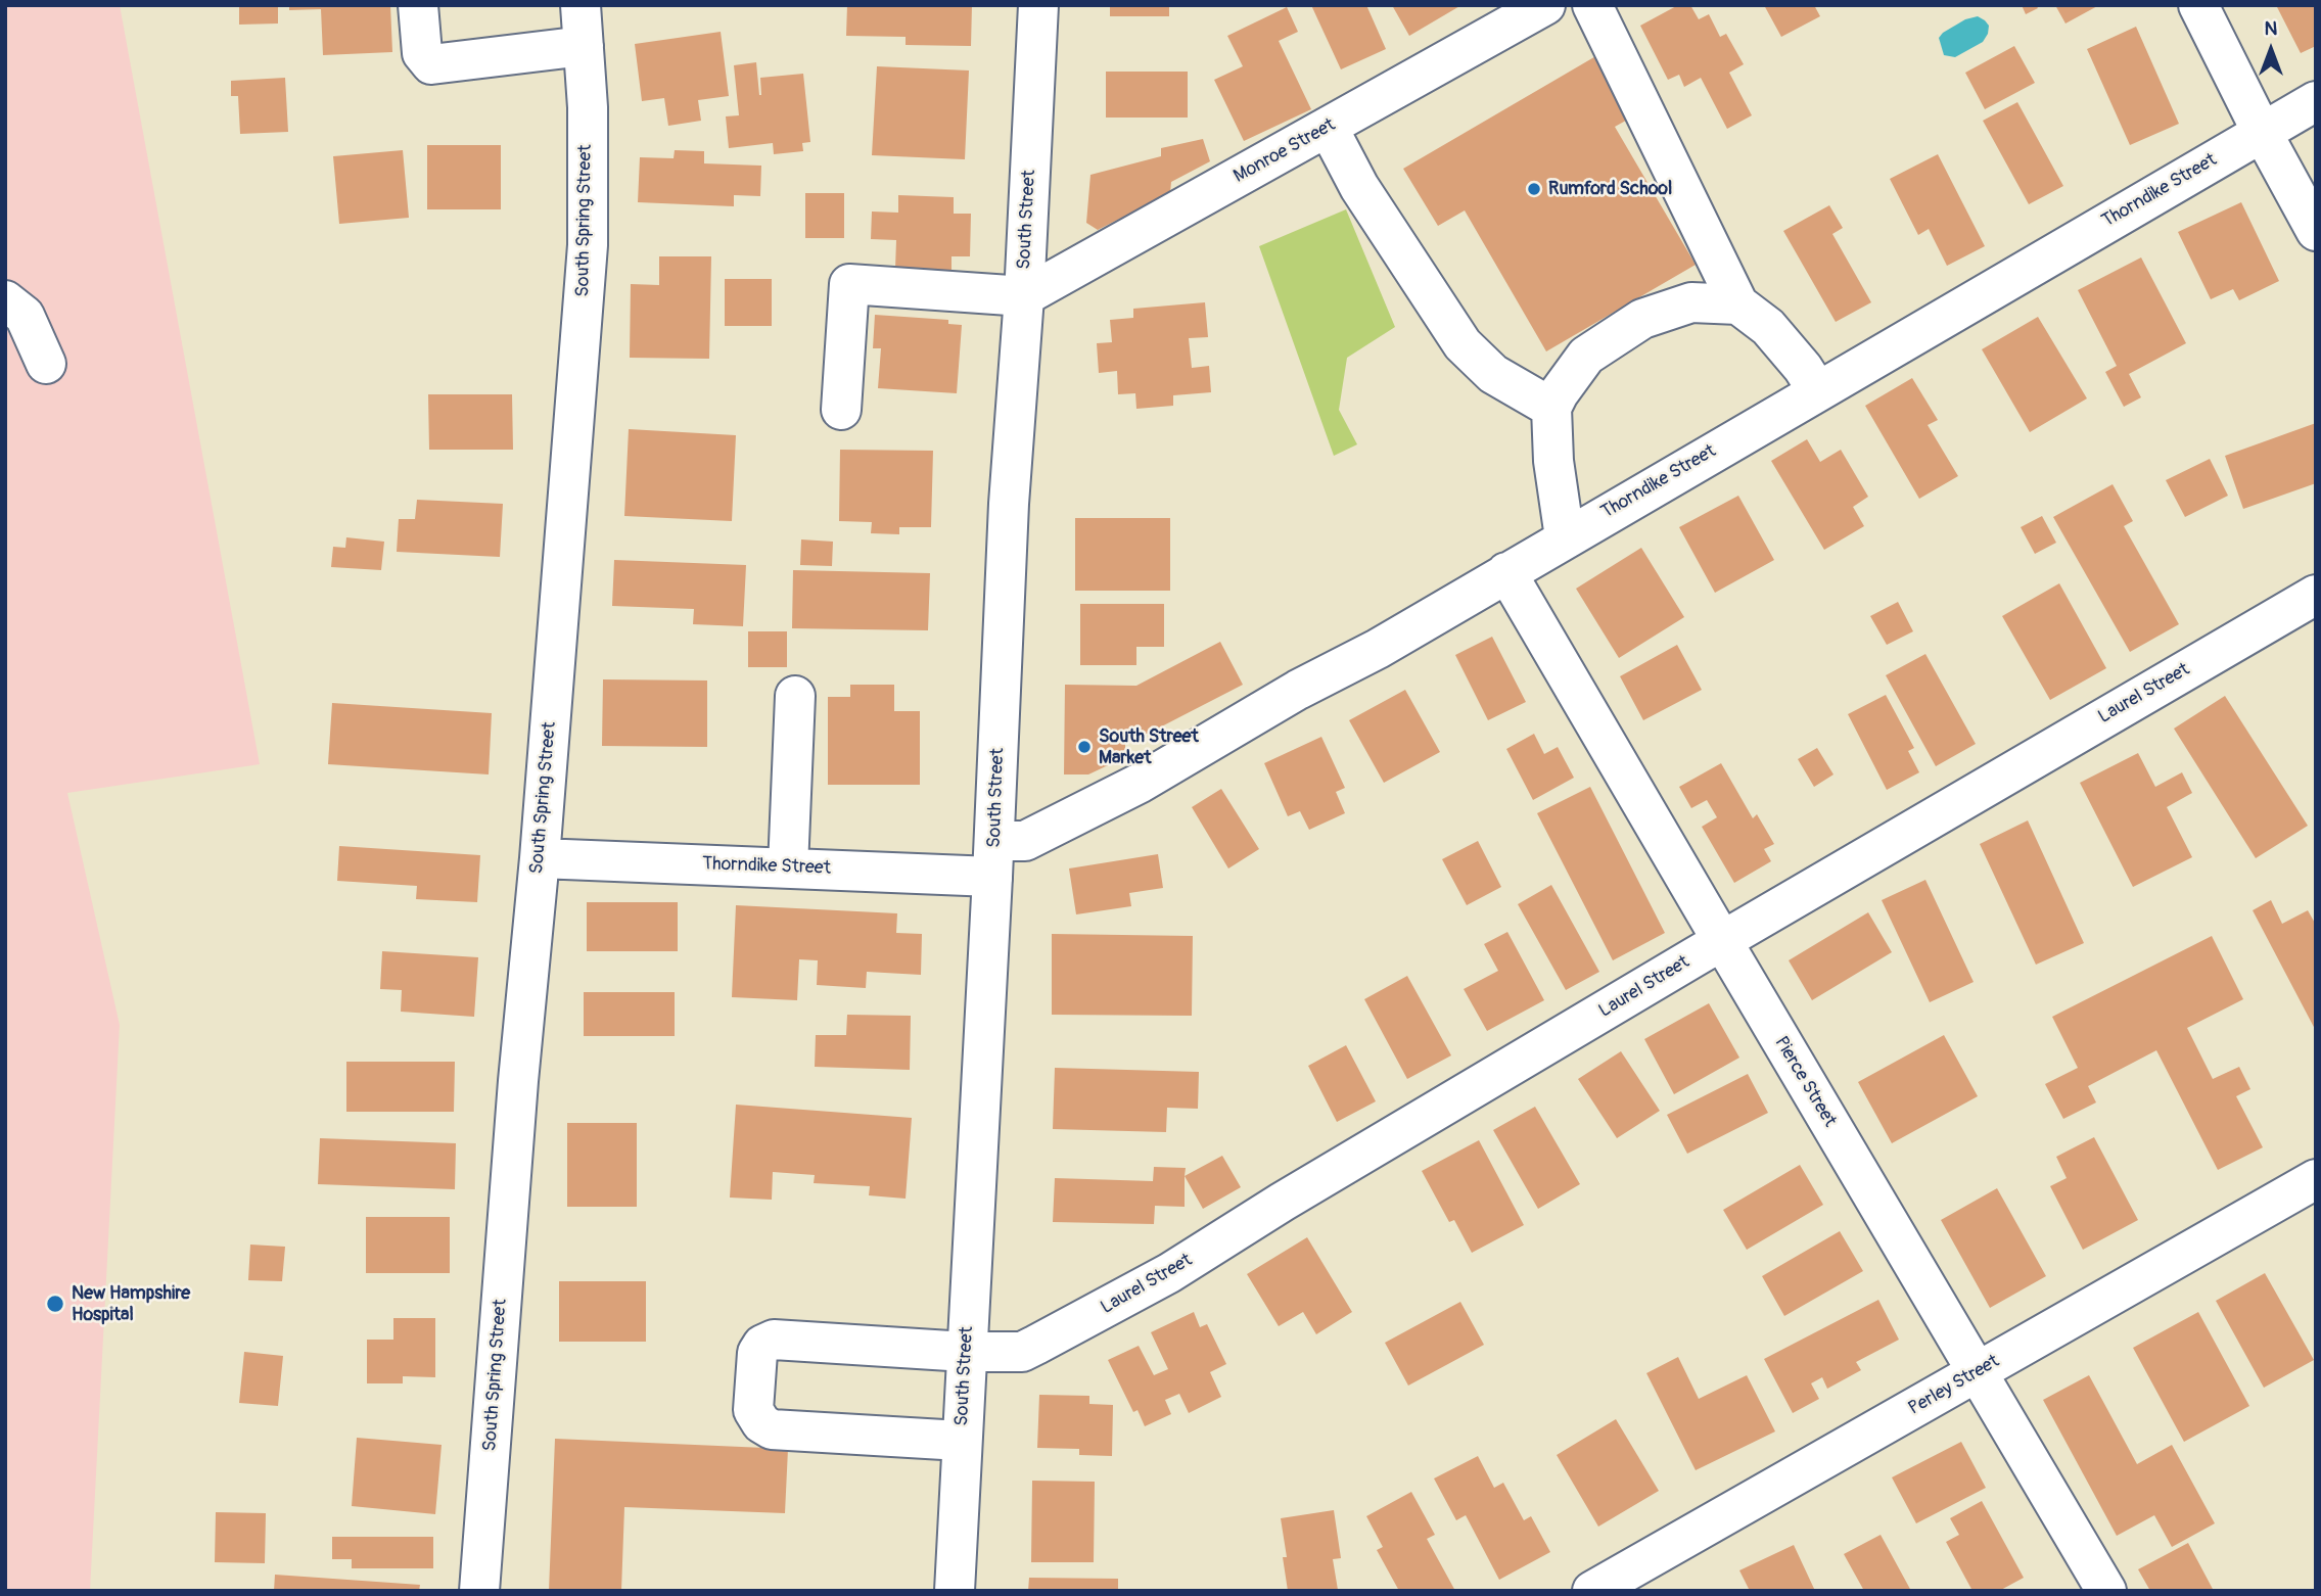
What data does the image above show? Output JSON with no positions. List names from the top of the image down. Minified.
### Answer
{"streets":{"street":["Monroe Street","Thorndike Street","South Street","South Spring Street","Laurel Street","Pierce Street","Perley Street"]},"crossings":[["Monroe Street","South Street"],["Thorndike Street","South Street"],["Thorndike Street","South Spring Street"],["Thorndike Street","Pierce Street"],["South Street","Laurel Street"],["Laurel Street","Pierce Street"],["Pierce Street","Perley Street"]],"places":["Rumford School","South Street Market","New Hampshire Hospital"],"north":"top"}
